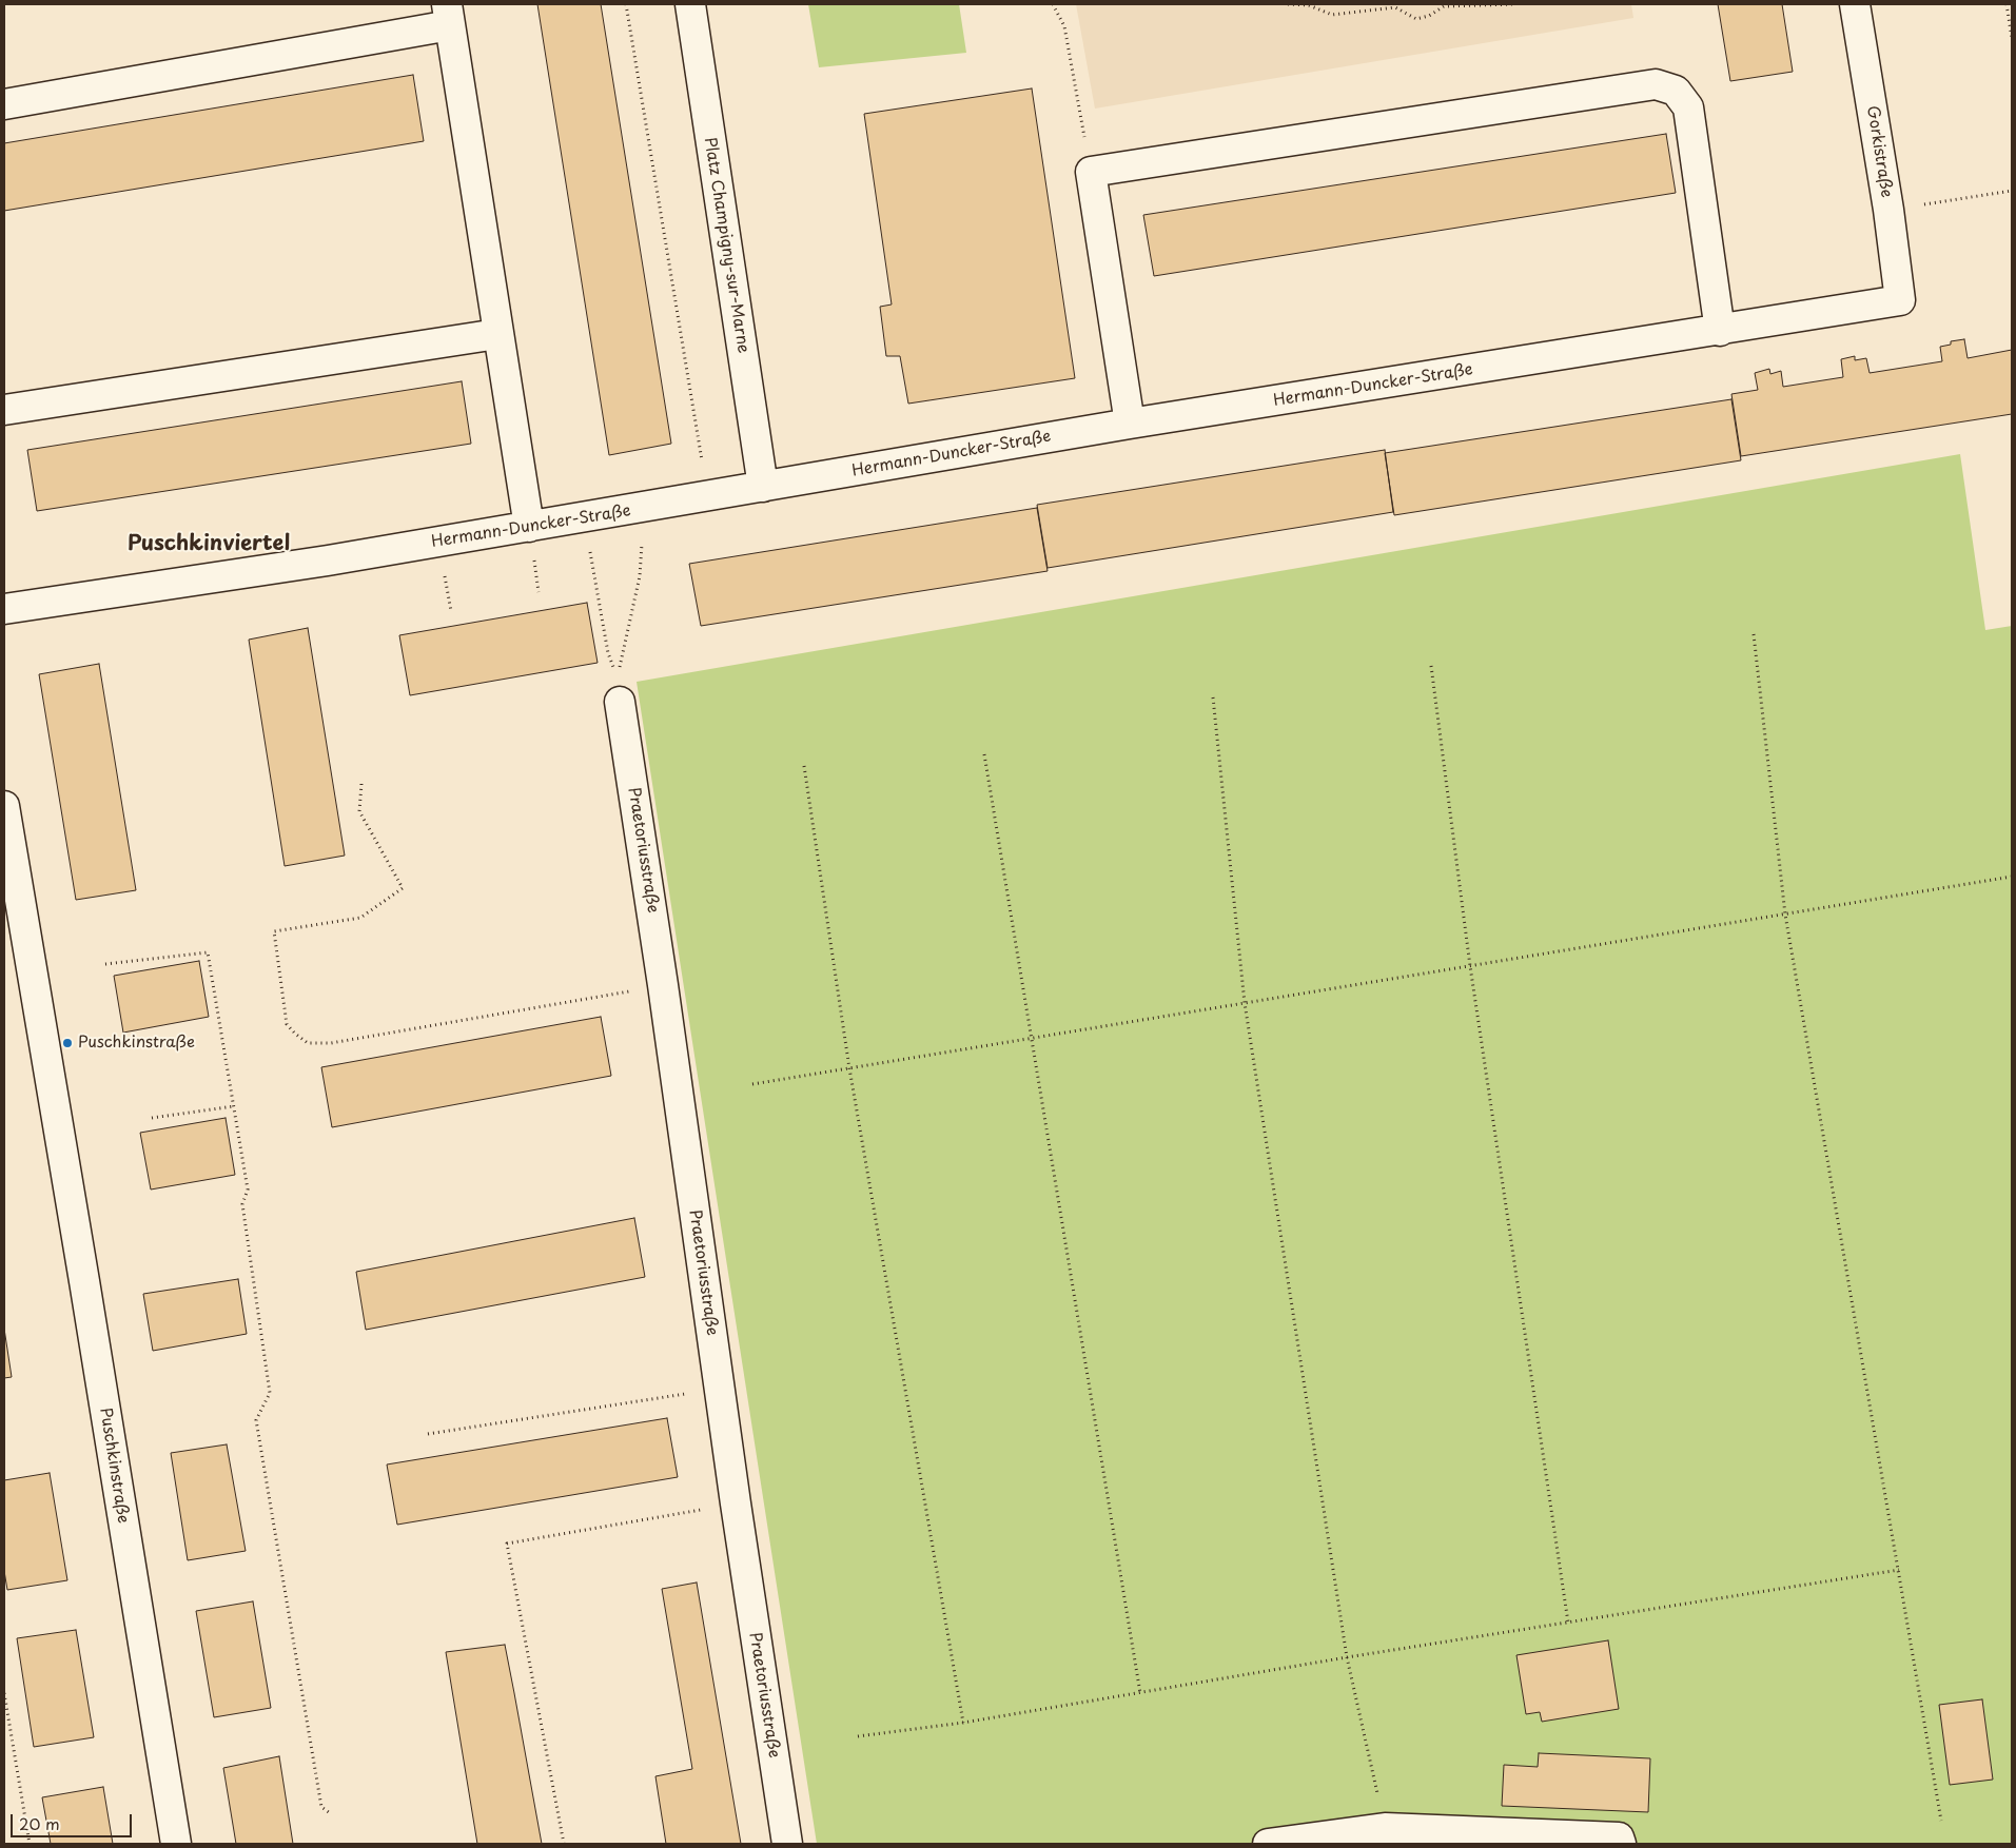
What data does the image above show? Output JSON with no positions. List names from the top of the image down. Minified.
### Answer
{"streets":{"street":["Gorkistraße","Platz Champigny-sur-Marne","Hermann-Duncker-Straße","Praetoriusstraße","Puschkinstraße"]},"crossings":[["Gorkistraße","Hermann-Duncker-Straße"],["Platz Champigny-sur-Marne","Hermann-Duncker-Straße"]],"districts":["Puschkinviertel"],"places":["Puschkinstraße"],"scale_bar":"20 m"}
